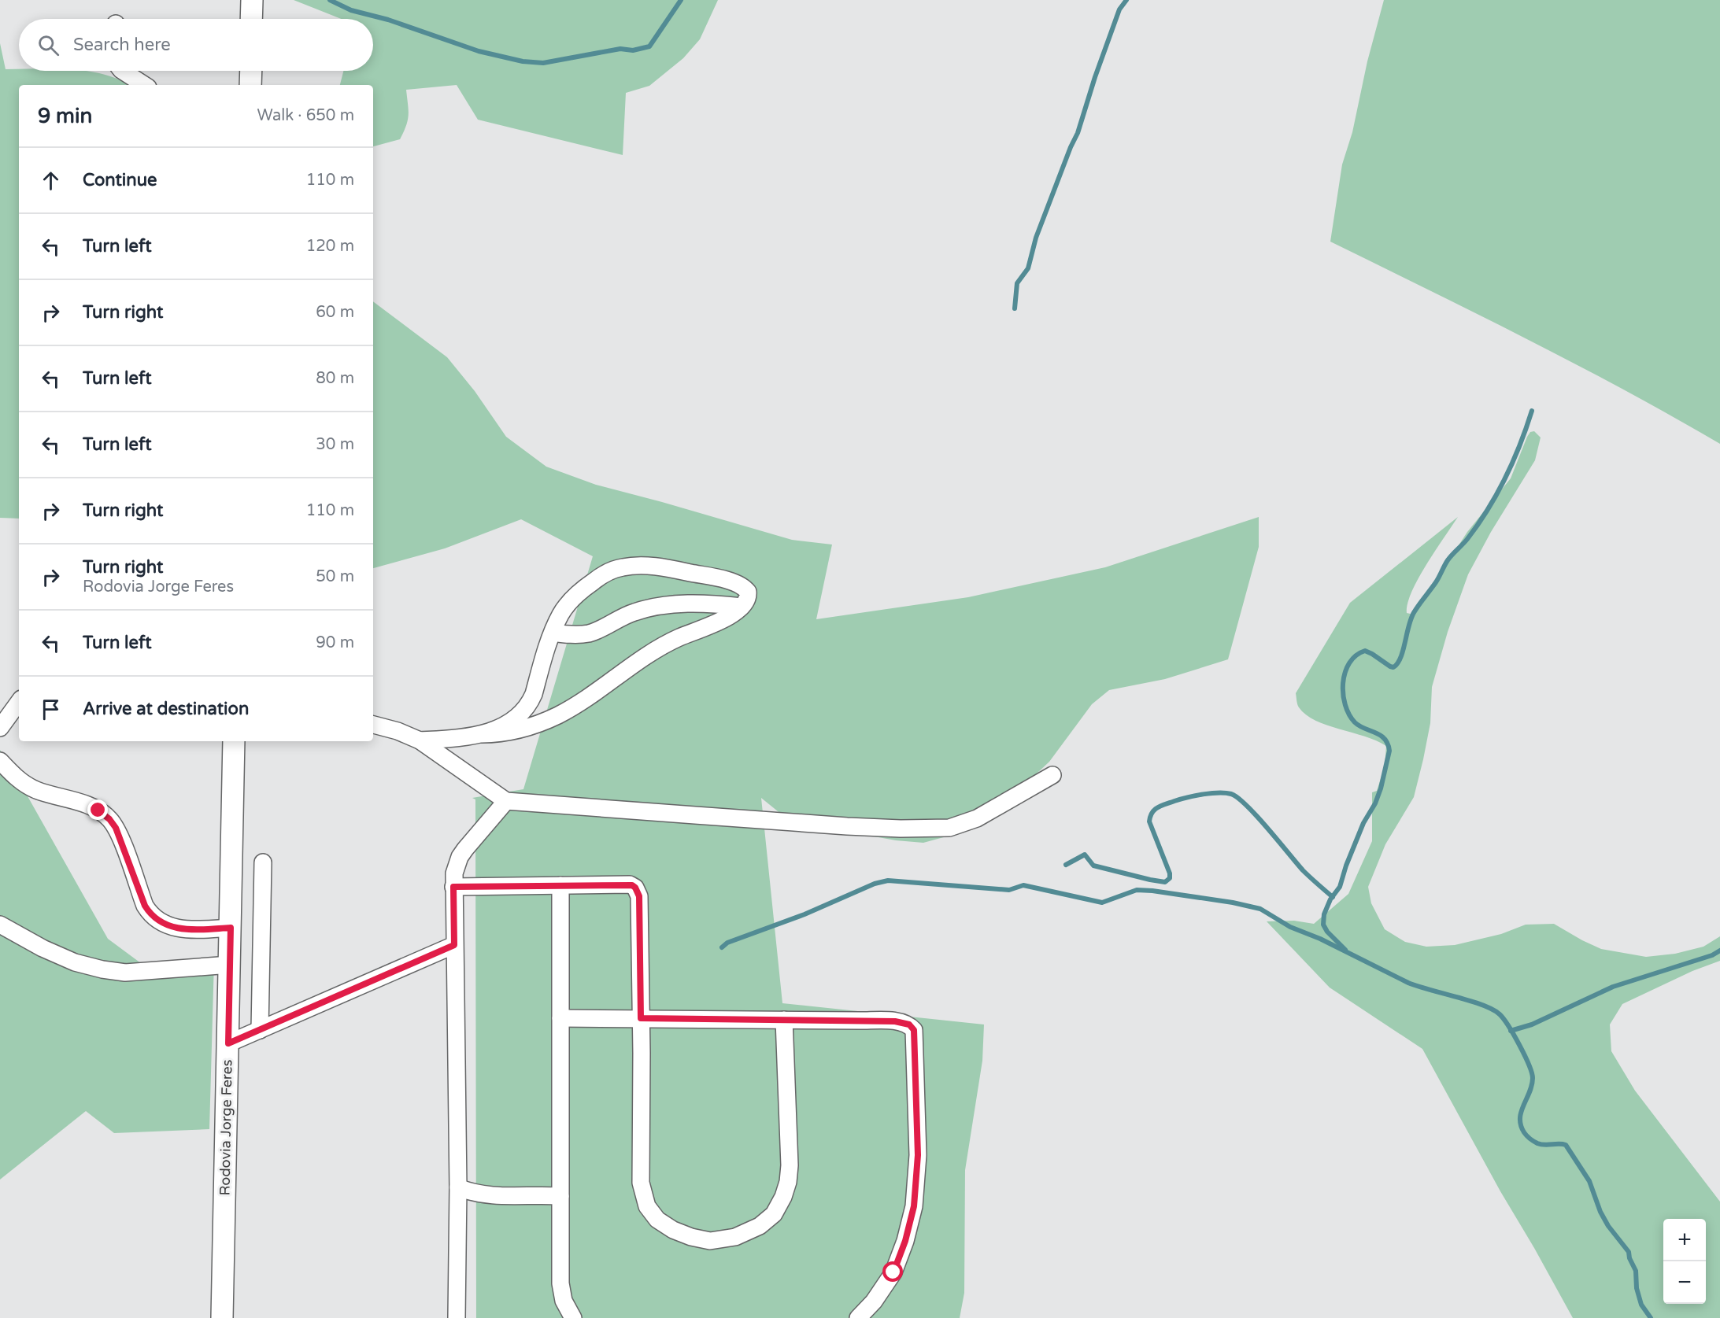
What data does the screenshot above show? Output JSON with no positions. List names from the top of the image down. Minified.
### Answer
{"streets":{"main road":["Rodovia Jorge Feres"]},"page":{"search":"Search here","heading":["9 min","Walk · 650 m"],"list":[["Continue","110 m"],["Turn left","120 m"],["Turn right","60 m"],["Turn left","80 m"],["Turn left","30 m"],["Turn right","110 m"],["Turn right","Rodovia Jorge Feres","50 m"],["Turn left","90 m"],"Arrive at destination"],"map_buttons":["+","−"]}}
